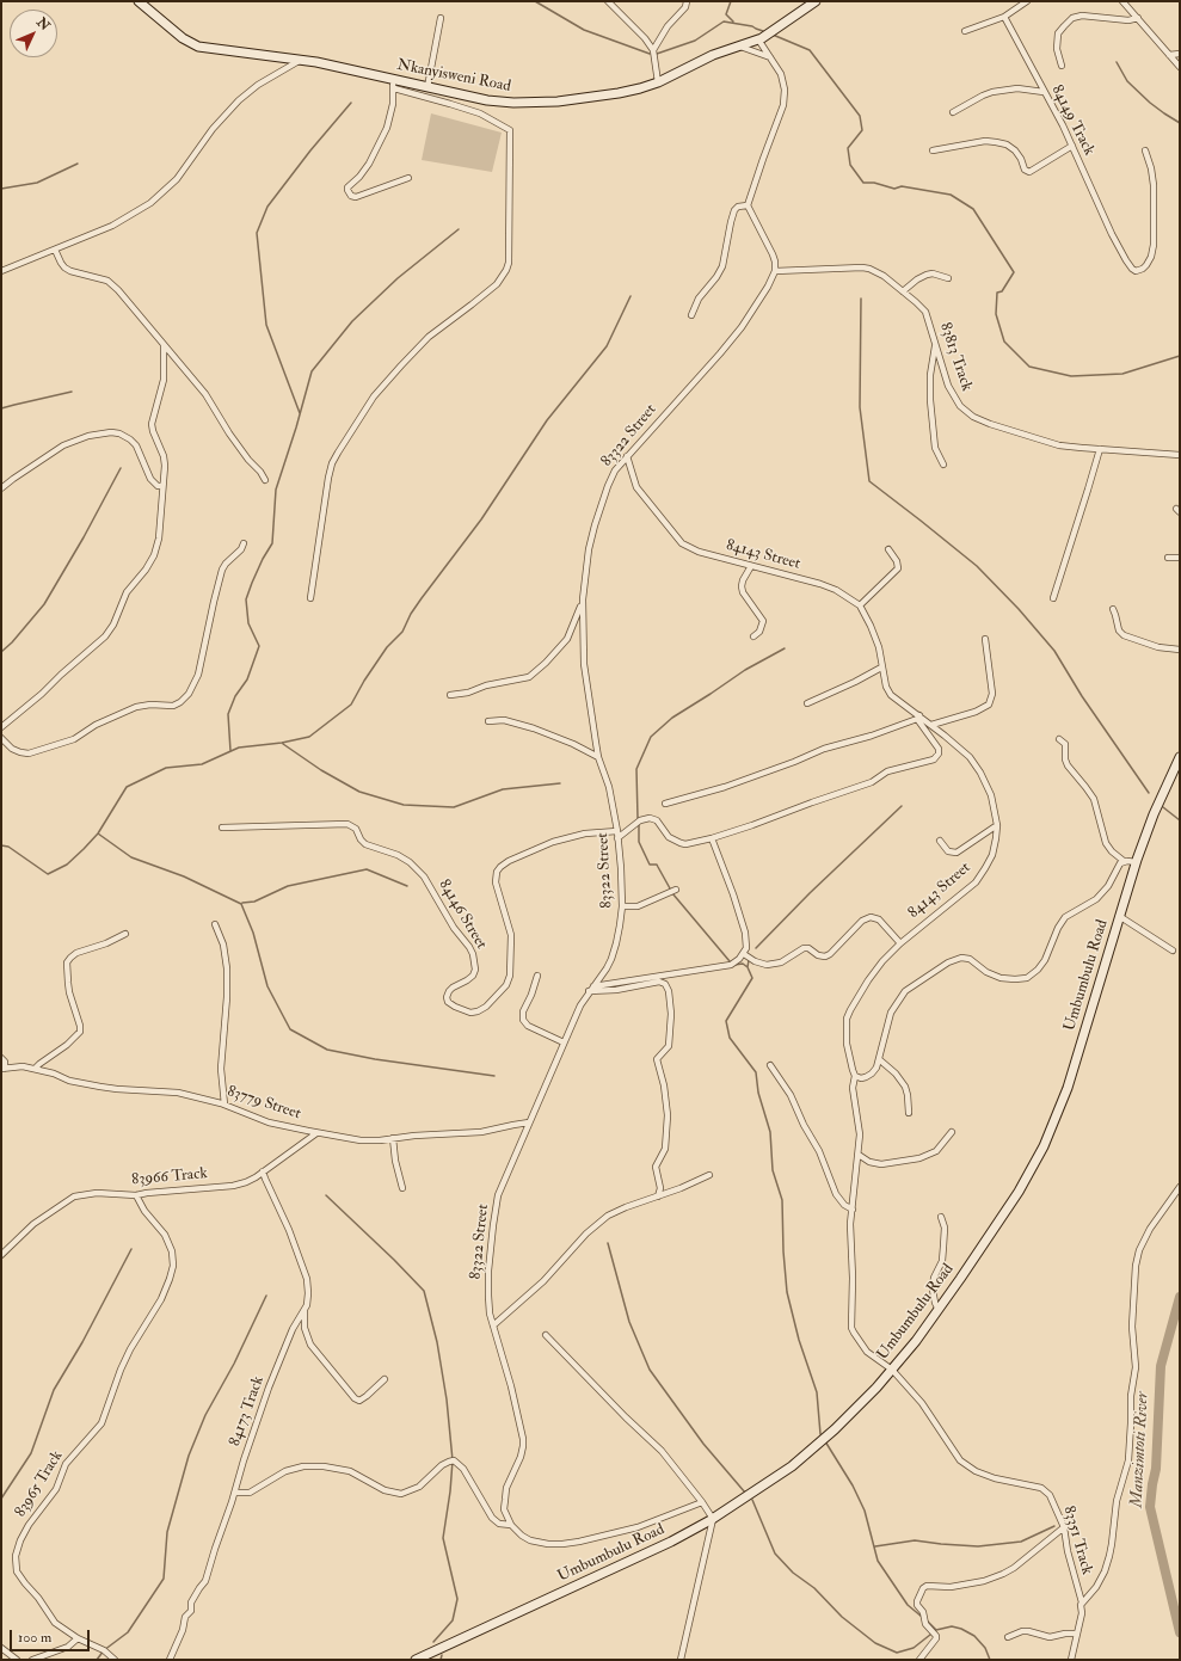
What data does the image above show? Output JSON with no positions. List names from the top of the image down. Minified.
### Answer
{"streets":{"main road":["Nkanyisweni Road","Umbumbulu Road"],"street":["84149 Track","83813 Track","83322 Street","84143 Street","84146 Street","83779 Street","83966 Track","84173 Track","83965 Track","83351 Track"]},"crossings":[["83813 Track","83322 Street"],["83322 Street","84143 Street"],["83322 Street","84146 Street"],["83322 Street","83779 Street"],["84143 Street","83351 Track"],["Umbumbulu Road","83351 Track"],["83779 Street","83966 Track"],["83966 Track","84173 Track"],["83966 Track","83965 Track"]],"water":["Manzimtoti River"],"scale_bar":"100 m","north":"top right"}
